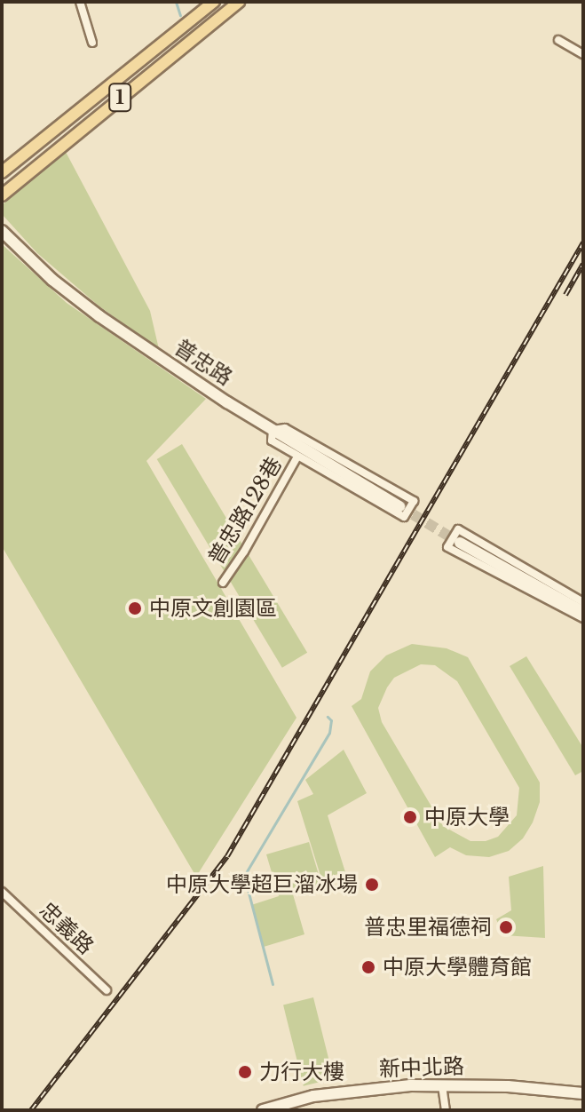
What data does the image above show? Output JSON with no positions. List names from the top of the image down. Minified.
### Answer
{"streets":{"main road":["1"],"street":["普忠路","普忠路128巷","忠義路","新中北路"]},"places":["中原文創園區","中原大學","中原大學超巨溜冰場","普忠里福德祠","中原大學體育館","力行大樓"]}
